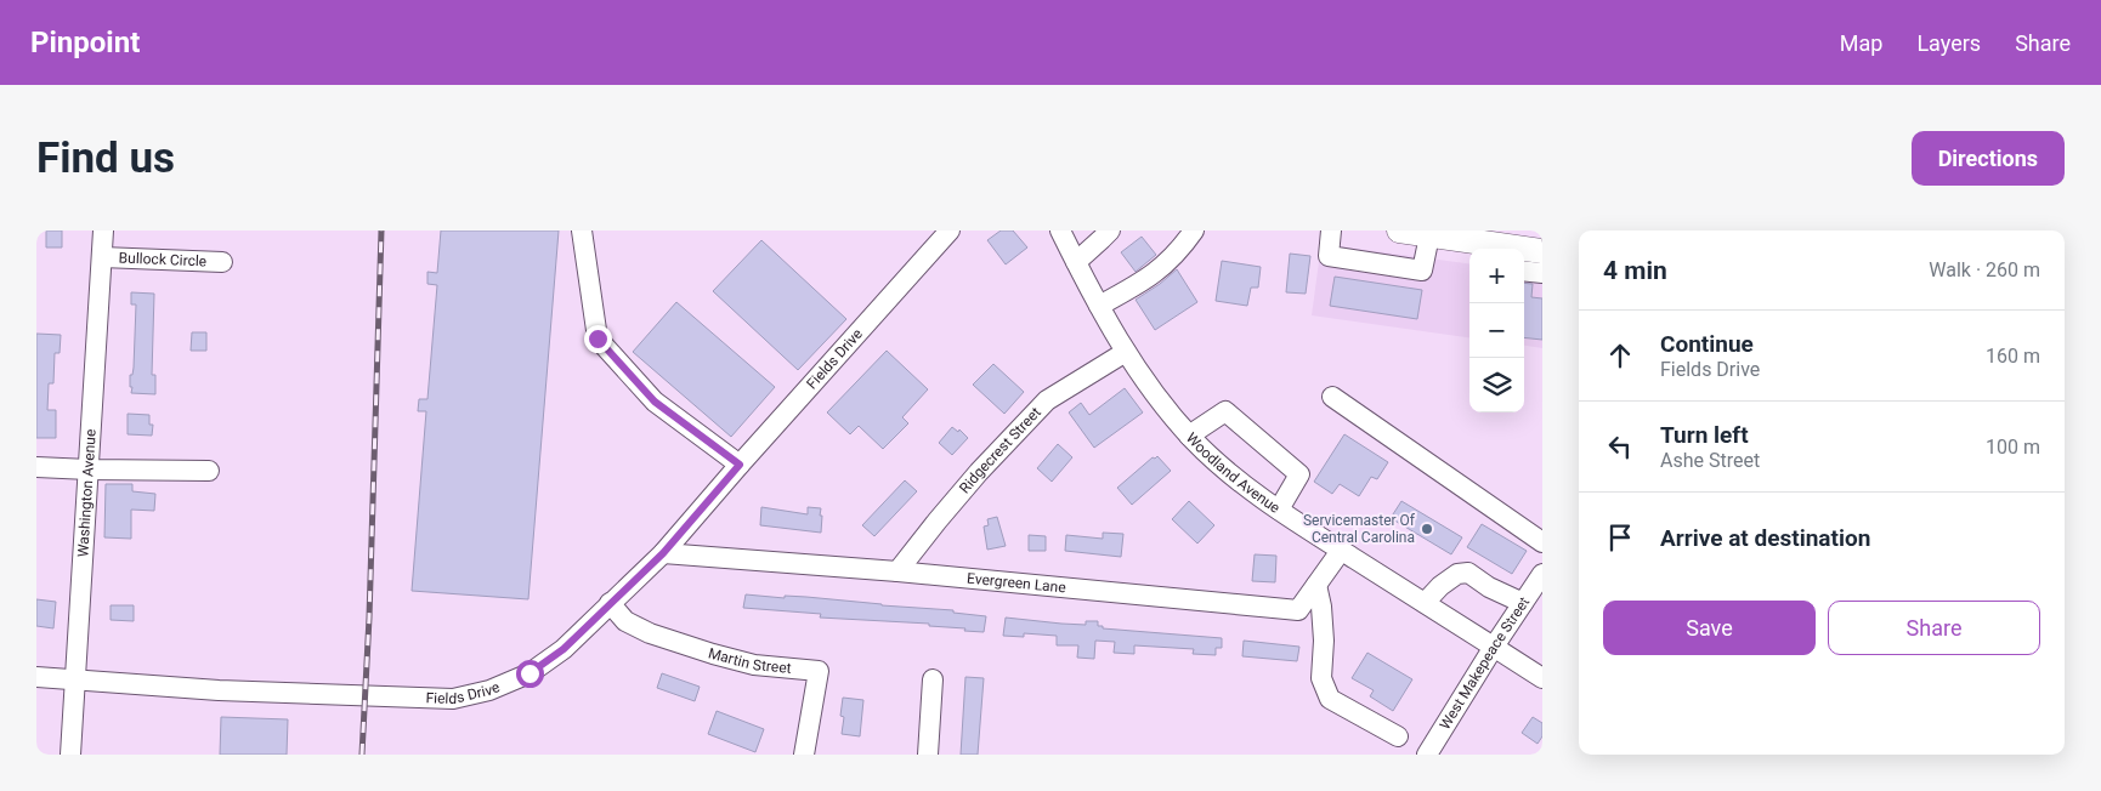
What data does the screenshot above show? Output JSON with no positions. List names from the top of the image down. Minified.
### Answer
{"streets":{"street":["Bullock Circle","Fields Drive","Ridgecrest Street","Woodland Avenue","Washington Avenue","Evergreen Lane","Martin Street","West Makepeace Street"]},"crossings":[["Bullock Circle","Washington Avenue"],["Fields Drive","Washington Avenue"],["Fields Drive","Evergreen Lane"],["Fields Drive","Martin Street"],["Ridgecrest Street","Woodland Avenue"],["Ridgecrest Street","Evergreen Lane"],["Woodland Avenue","Evergreen Lane"],["Woodland Avenue","West Makepeace Street"]],"places":["Servicemaster Of Central Carolina"],"page":{"header":"Pinpoint","nav":["Map","Layers","Share"],"buttons":["Directions",["Save","Share"]],"title":"Find us","heading":["4 min","Walk · 260 m"],"map_buttons":["+","−"],"list":[["Continue","Fields Drive","160 m"],["Turn left","Ashe Street","100 m"],"Arrive at destination"]}}
